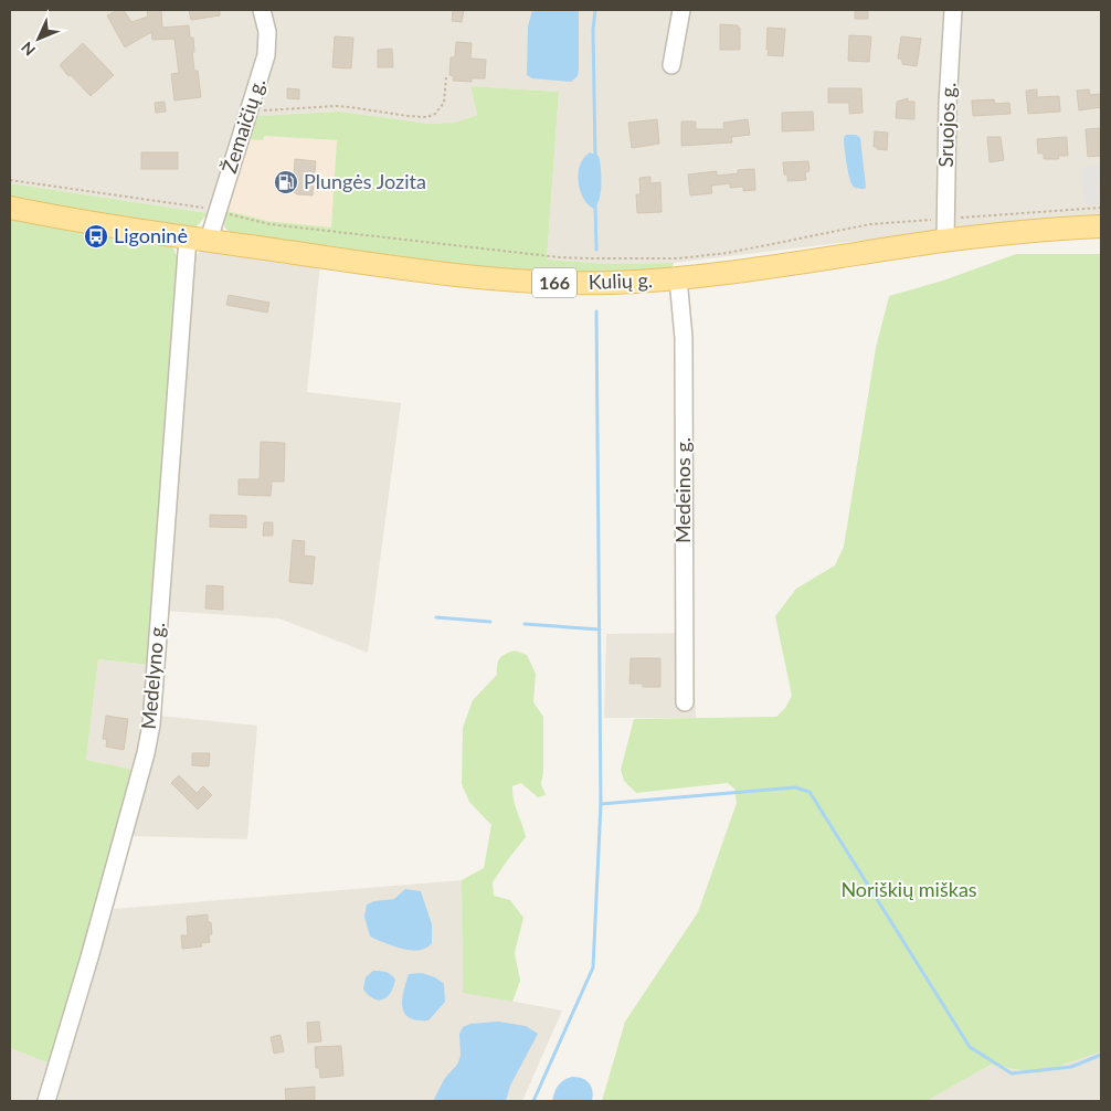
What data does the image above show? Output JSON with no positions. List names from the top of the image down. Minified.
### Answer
{"streets":{"main road":["Kulių g.","166"],"street":["Sruojos g.","Žemaičių g.","Medeinos g.","Medelyno g."]},"crossings":[["Sruojos g.","Kulių g."],["Žemaičių g.","Kulių g."],["Žemaičių g.","Medelyno g."],["Kulių g.","Medeinos g."],["Kulių g.","Medelyno g."]],"parks":["Noriškių miškas"],"places":{"fuel station":["Plungės Jozita"],"bus stop":["Ligoninė"]},"north":"bottom left"}
